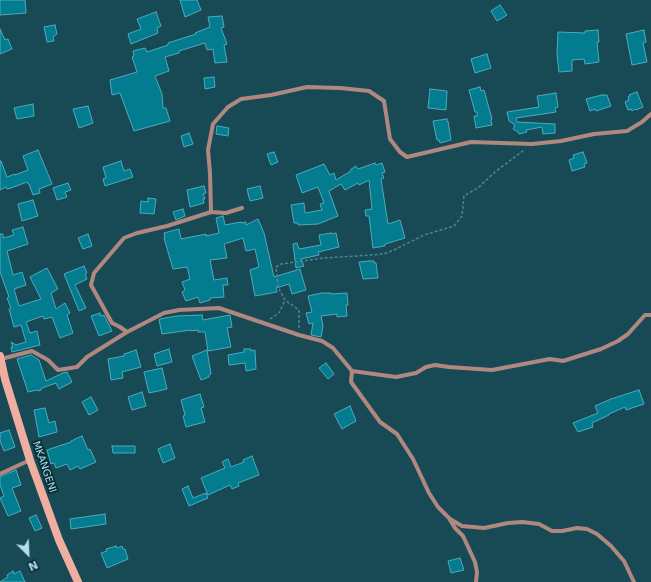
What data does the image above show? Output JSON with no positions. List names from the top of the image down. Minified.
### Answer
{"streets":{"street":["MKANGENI"]},"north":"bottom right"}
